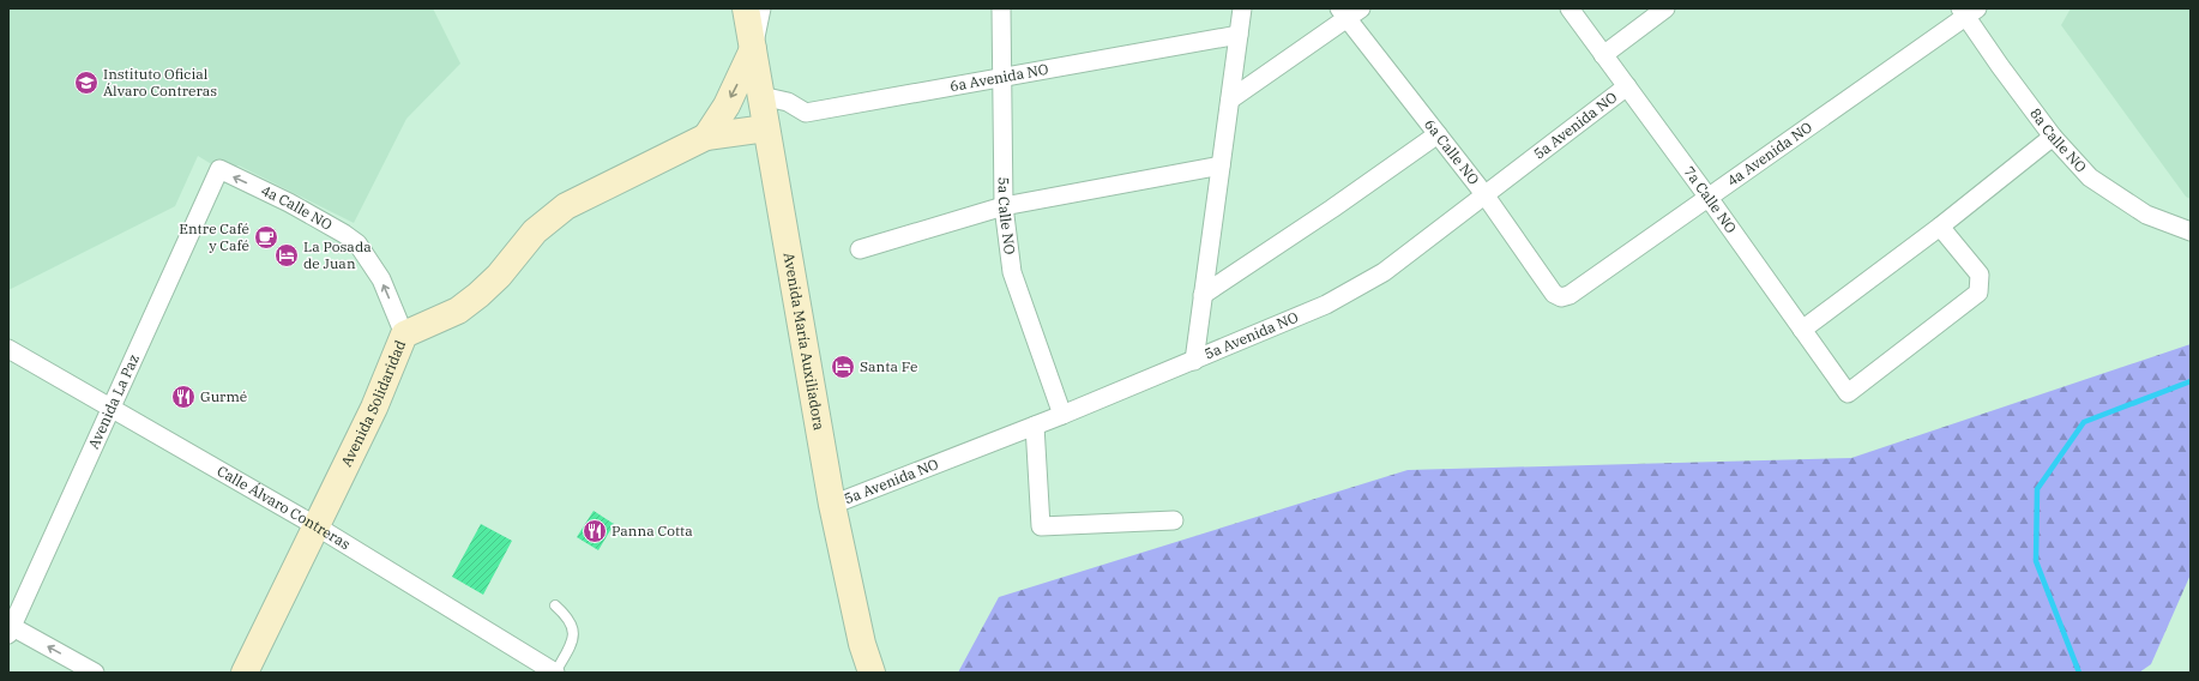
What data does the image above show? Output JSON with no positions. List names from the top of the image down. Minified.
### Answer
{"streets":{"street":["6a Avenida NO","5a Avenida NO","8a Calle NO","6a Calle NO","4a Avenida NO","7a Calle NO","4a Calle NO","5a Calle NO","Avenida María Auxiliadora","Avenida La Paz","Avenida Solidaridad","Calle Álvaro Contreras"]},"crossings":[["6a Avenida NO","5a Calle NO"],["6a Avenida NO","Avenida María Auxiliadora"],["5a Avenida NO","6a Calle NO"],["5a Avenida NO","7a Calle NO"],["5a Avenida NO","5a Calle NO"],["5a Avenida NO","Avenida María Auxiliadora"],["8a Calle NO","4a Avenida NO"],["6a Calle NO","4a Avenida NO"],["4a Avenida NO","7a Calle NO"],["4a Calle NO","Avenida La Paz"],["4a Calle NO","Avenida Solidaridad"],["Avenida María Auxiliadora","Avenida Solidaridad"],["Avenida La Paz","Calle Álvaro Contreras"],["Avenida Solidaridad","Calle Álvaro Contreras"]],"one_way":["4a Calle NO"],"places":{"school or university":["Instituto Oficial Álvaro Contreras"],"cafe":["Entre Café y Café"],"hotel":["La Posada de Juan","Santa Fe"],"restaurant":["Gurmé","Panna Cotta"]}}
